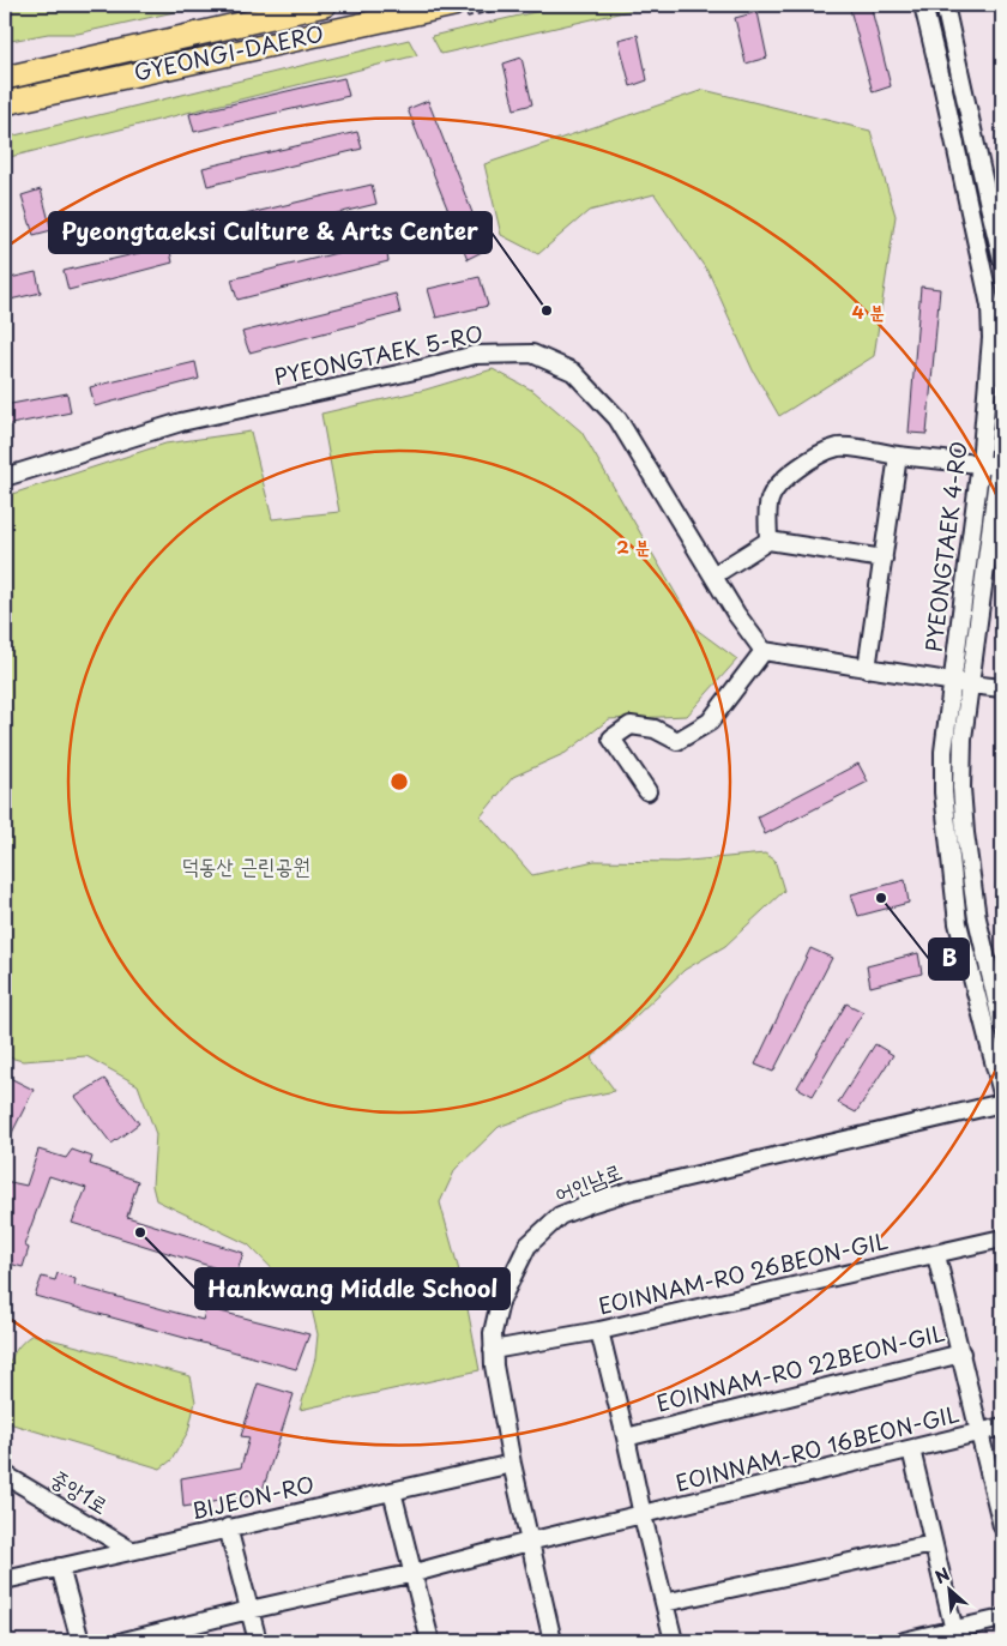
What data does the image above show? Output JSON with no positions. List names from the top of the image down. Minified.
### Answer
{"streets":{"main road":["GYEONGI-DAERO"],"street":["PYEONGTAEK 5-RO","PYEONGTAEK 4-RO","어인남로","EOINNAM-RO 26BEON-GIL","EOINNAM-RO 22BEON-GIL","EOINNAM-RO 16BEON-GIL","중앙1로","BIJEON-RO"]},"crossings":[["어인남로","EOINNAM-RO 26BEON-GIL"],["어인남로","EOINNAM-RO 16BEON-GIL"],["어인남로","BIJEON-RO"],["EOINNAM-RO 26BEON-GIL","EOINNAM-RO 22BEON-GIL"],["중앙1로","BIJEON-RO"]],"parks":["덕동산 근린공원"],"places":["Pyeongtaeksi Culture & Arts Center","B","Hankwang Middle School"],"north":"top left","rings":["4 분","2 분"]}
